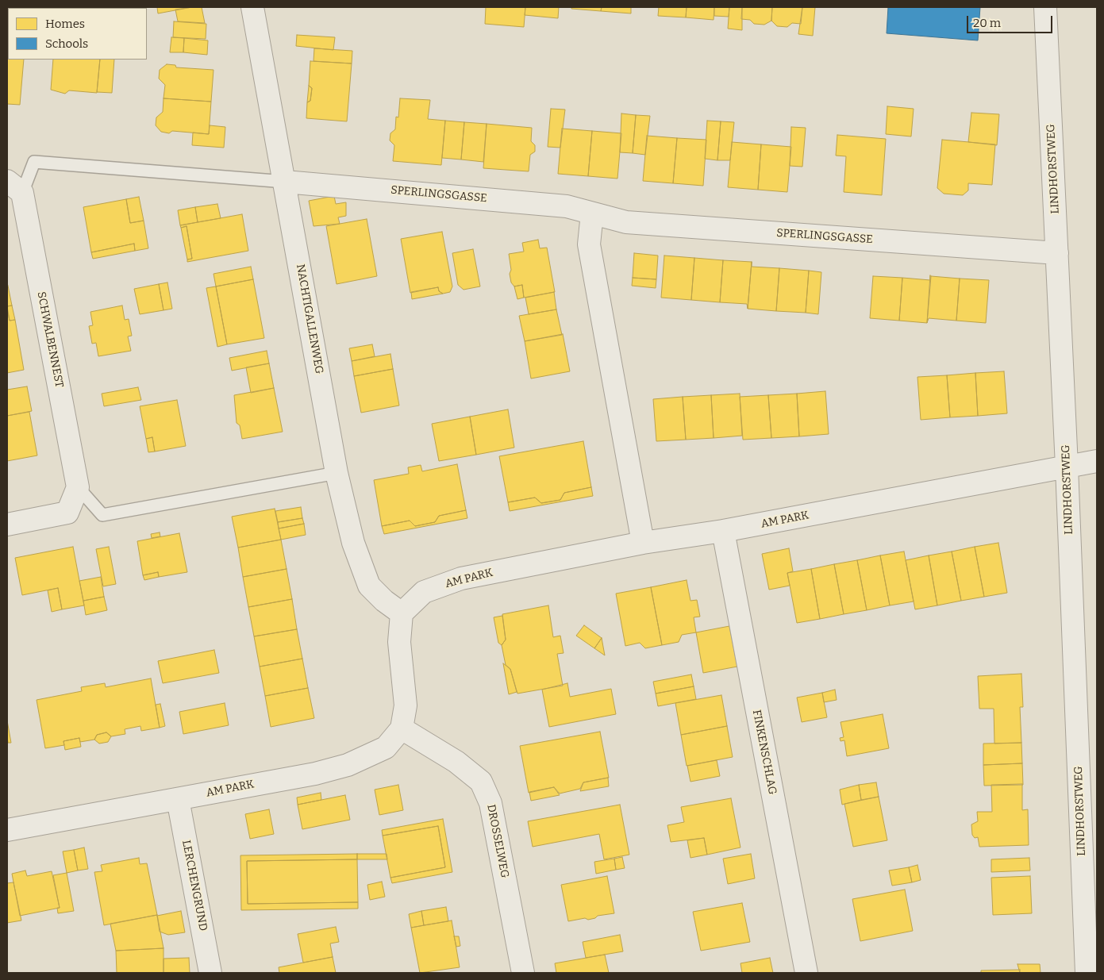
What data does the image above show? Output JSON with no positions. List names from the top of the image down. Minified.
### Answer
{"streets":{"street":["LINDHORSTWEG","SPERLINGSGASSE","NACHTIGALLENWEG","SCHWALBENNEST","AM PARK","FINKENSCHLAG","DROSSELWEG","LERCHENGRUND"]},"crossings":[["LINDHORSTWEG","SPERLINGSGASSE"],["LINDHORSTWEG","AM PARK"],["SPERLINGSGASSE","NACHTIGALLENWEG"],["SPERLINGSGASSE","SCHWALBENNEST"],["NACHTIGALLENWEG","SCHWALBENNEST"],["NACHTIGALLENWEG","AM PARK"],["AM PARK","FINKENSCHLAG"],["AM PARK","DROSSELWEG"],["AM PARK","LERCHENGRUND"]],"legend":["Homes","Schools"],"scale_bar":"20 m"}
